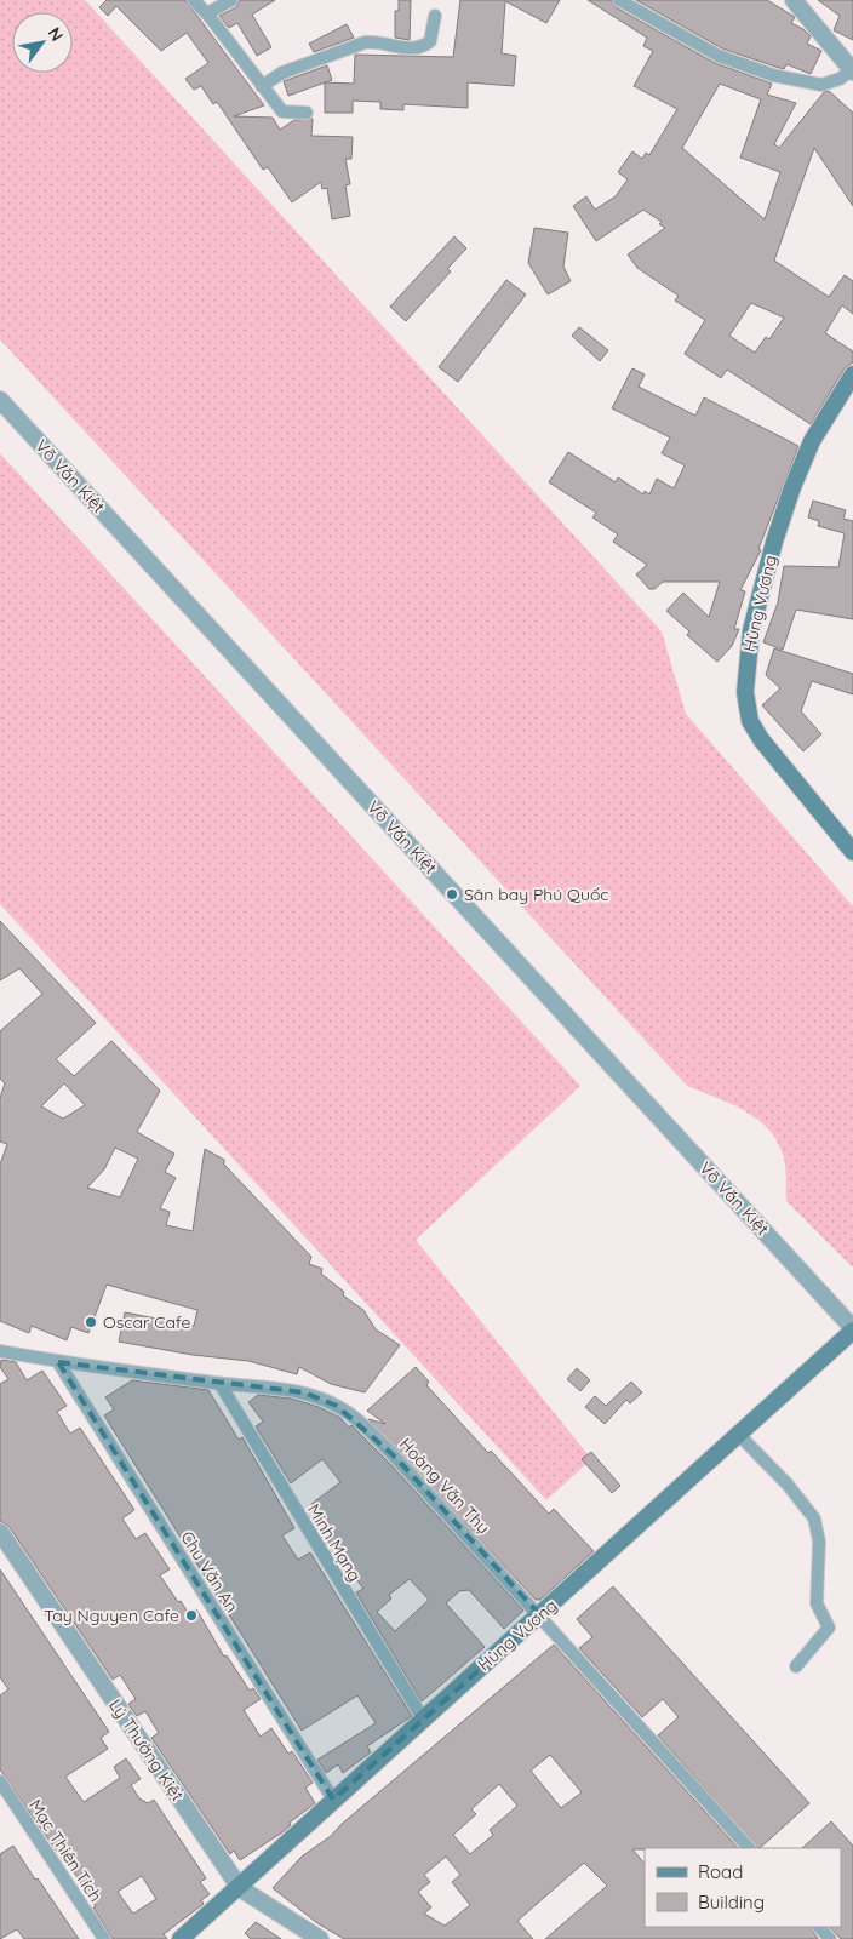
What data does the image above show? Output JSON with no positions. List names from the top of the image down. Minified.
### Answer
{"streets":{"main road":["Hùng Vương"],"street":["Võ Văn Kiệt","Hoàng Văn Thụ","Minh Mạng","Chu Văn An","Lý Thường Kiệt","Mạc Thiên Tích"]},"crossings":[["Võ Văn Kiệt","Hùng Vương"],["Hùng Vương","Hoàng Văn Thụ"],["Hùng Vương","Minh Mạng"],["Hùng Vương","Chu Văn An"],["Hùng Vương","Lý Thường Kiệt"],["Hoàng Văn Thụ","Minh Mạng"],["Hoàng Văn Thụ","Chu Văn An"]],"places":["Sân bay Phú Quốc","Oscar Cafe","Tay Nguyen Cafe"],"legend":["Road","Building"],"north":"top right"}
